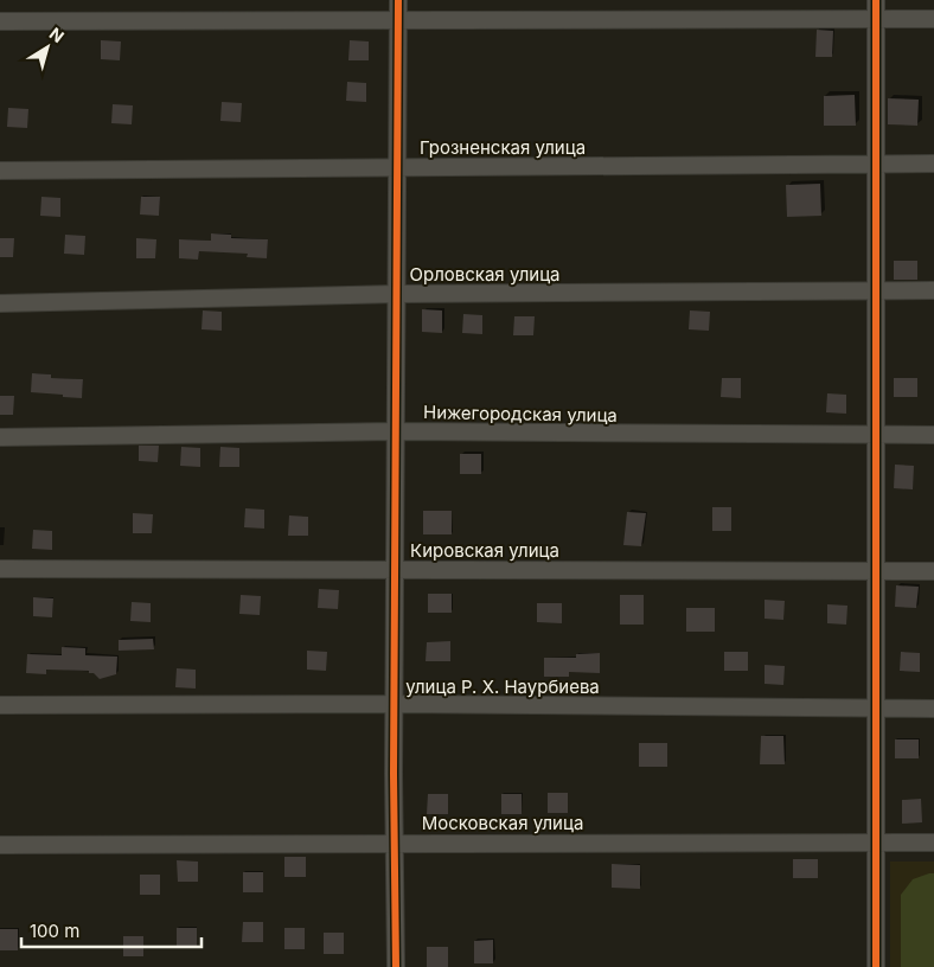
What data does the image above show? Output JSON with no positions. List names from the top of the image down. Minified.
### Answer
{"streets":{"street":["Грозненская улица","Орловская улица","Нижегородская улица","Кировская улица","улица Р. Х. Наурбиева","Московская улица"]},"scale_bar":"100 m","north":"top right"}
